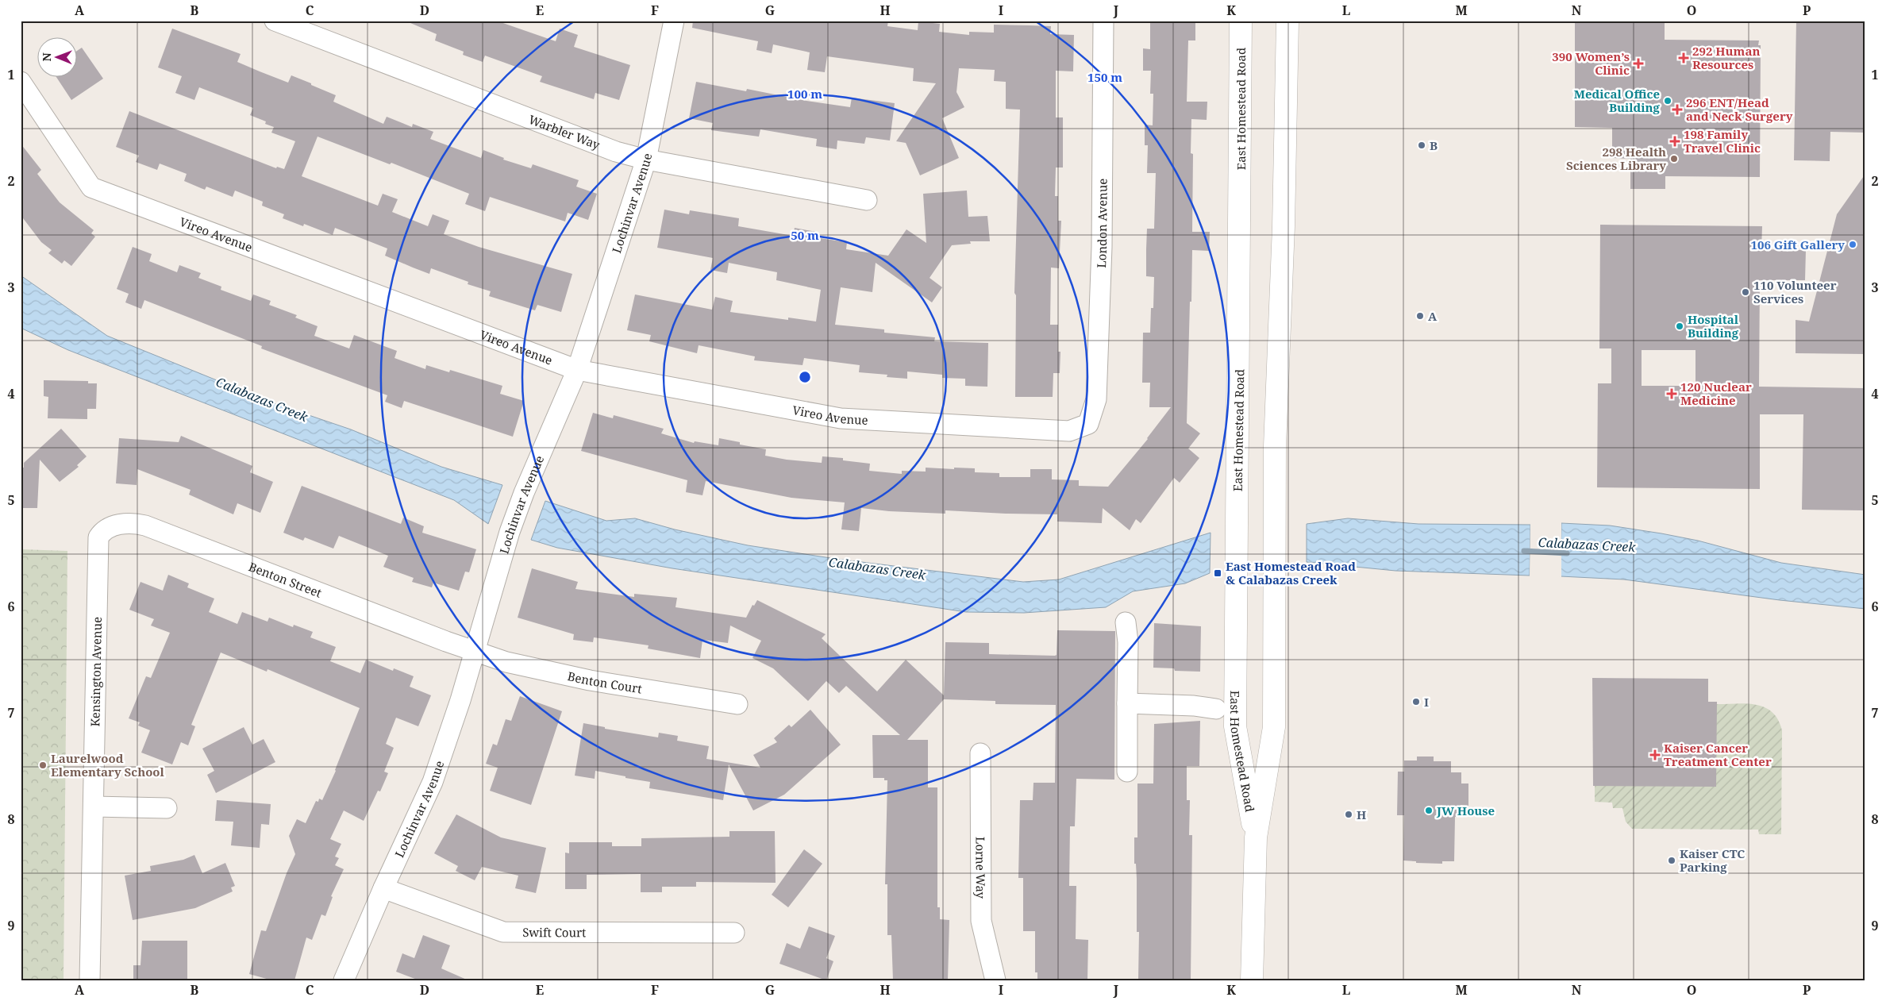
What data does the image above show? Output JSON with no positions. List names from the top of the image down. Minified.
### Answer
{"streets":{"main road":["East Homestead Road"],"street":["Warbler Way","Lochinvar Avenue","London Avenue","Vireo Avenue","Benton Street","Kensington Avenue","Benton Court","Lorne Way","Swift Court"]},"crossings":[["Warbler Way","Lochinvar Avenue"],["Lochinvar Avenue","Vireo Avenue"],["Lochinvar Avenue","Benton Street"],["Lochinvar Avenue","Benton Court"],["Lochinvar Avenue","Swift Court"],["London Avenue","Vireo Avenue"],["Benton Street","Kensington Avenue"],["Benton Street","Benton Court"]],"water":["Calabazas Creek"],"places":{"health":["292 Human Resources","390 Women’s Clinic","296 ENT/Head and Neck Surgery","198 Family Travel Clinic","120 Nuclear Medicine","Kaiser Cancer Treatment Center"],"other":["Medical Office Building","B","298 Health Sciences Library","106 Gift Gallery","110 Volunteer Services","A","Hospital Building","I","Laurelwood Elementary School","JW House","H","Kaiser CTC Parking"],"transit":["East Homestead Road & Calabazas Creek"]},"north":"left","grid":{"columns":["A","B","C","D","E","F","G","H","I","J","K","L","M","N","O","P"],"rows":["1","2","3","4","5","6","7","8","9"]},"rings":["150 m","100 m","50 m"]}
